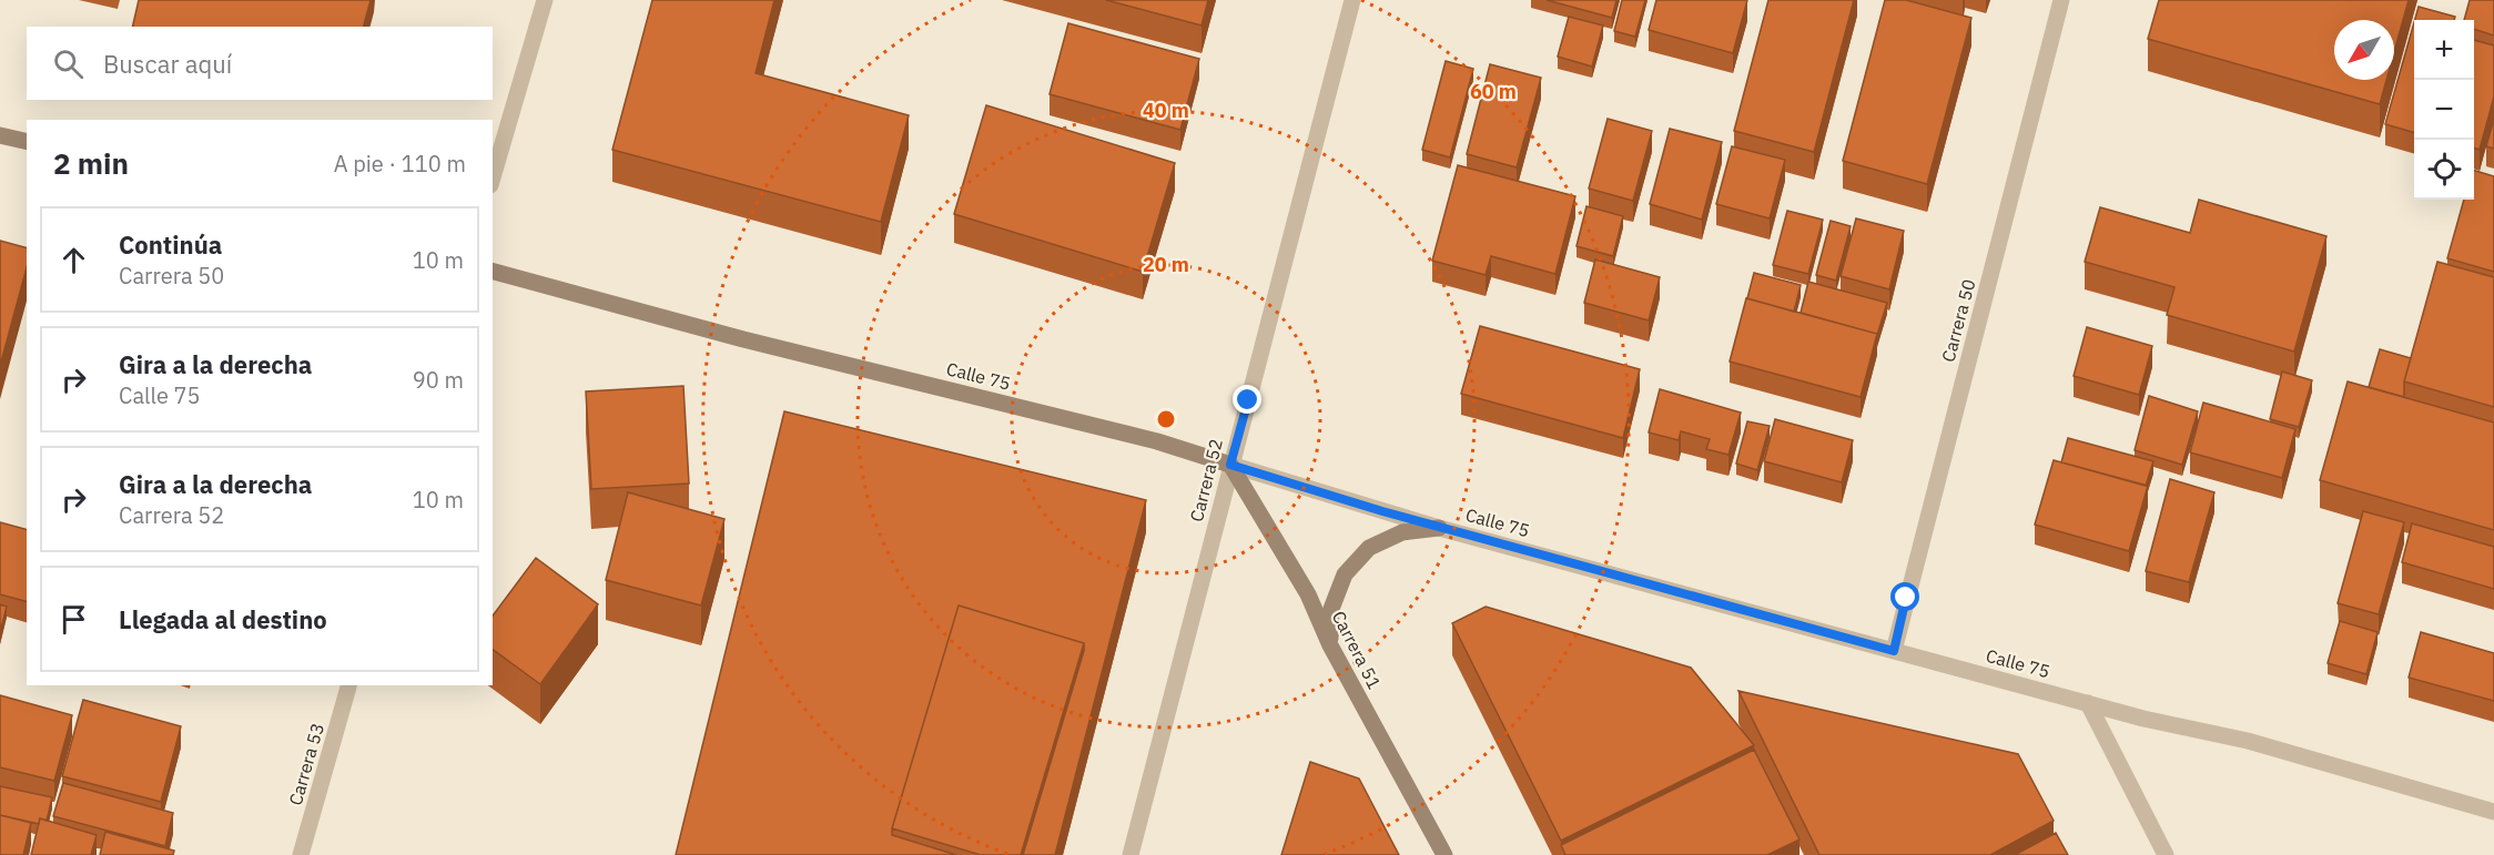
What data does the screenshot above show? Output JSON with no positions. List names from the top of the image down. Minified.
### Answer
{"streets":{"main road":["Calle 75","Carrera 51"],"street":["Carrera 50","Carrera 52","Carrera 53"]},"crossings":[["Carrera 50","Calle 75"],["Calle 75","Carrera 52"],["Calle 75","Carrera 51"],["Carrera 52","Carrera 51"]],"north":"bottom left","page":{"map_buttons":["+","−"],"search":"Buscar aquí","heading":["2 min","A pie · 110 m"],"list":[["Continúa","Carrera 50","10 m"],["Gira a la derecha","Calle 75","90 m"],["Gira a la derecha","Carrera 52","10 m"],"Llegada al destino"]},"rings":["60 m","40 m","20 m"]}
